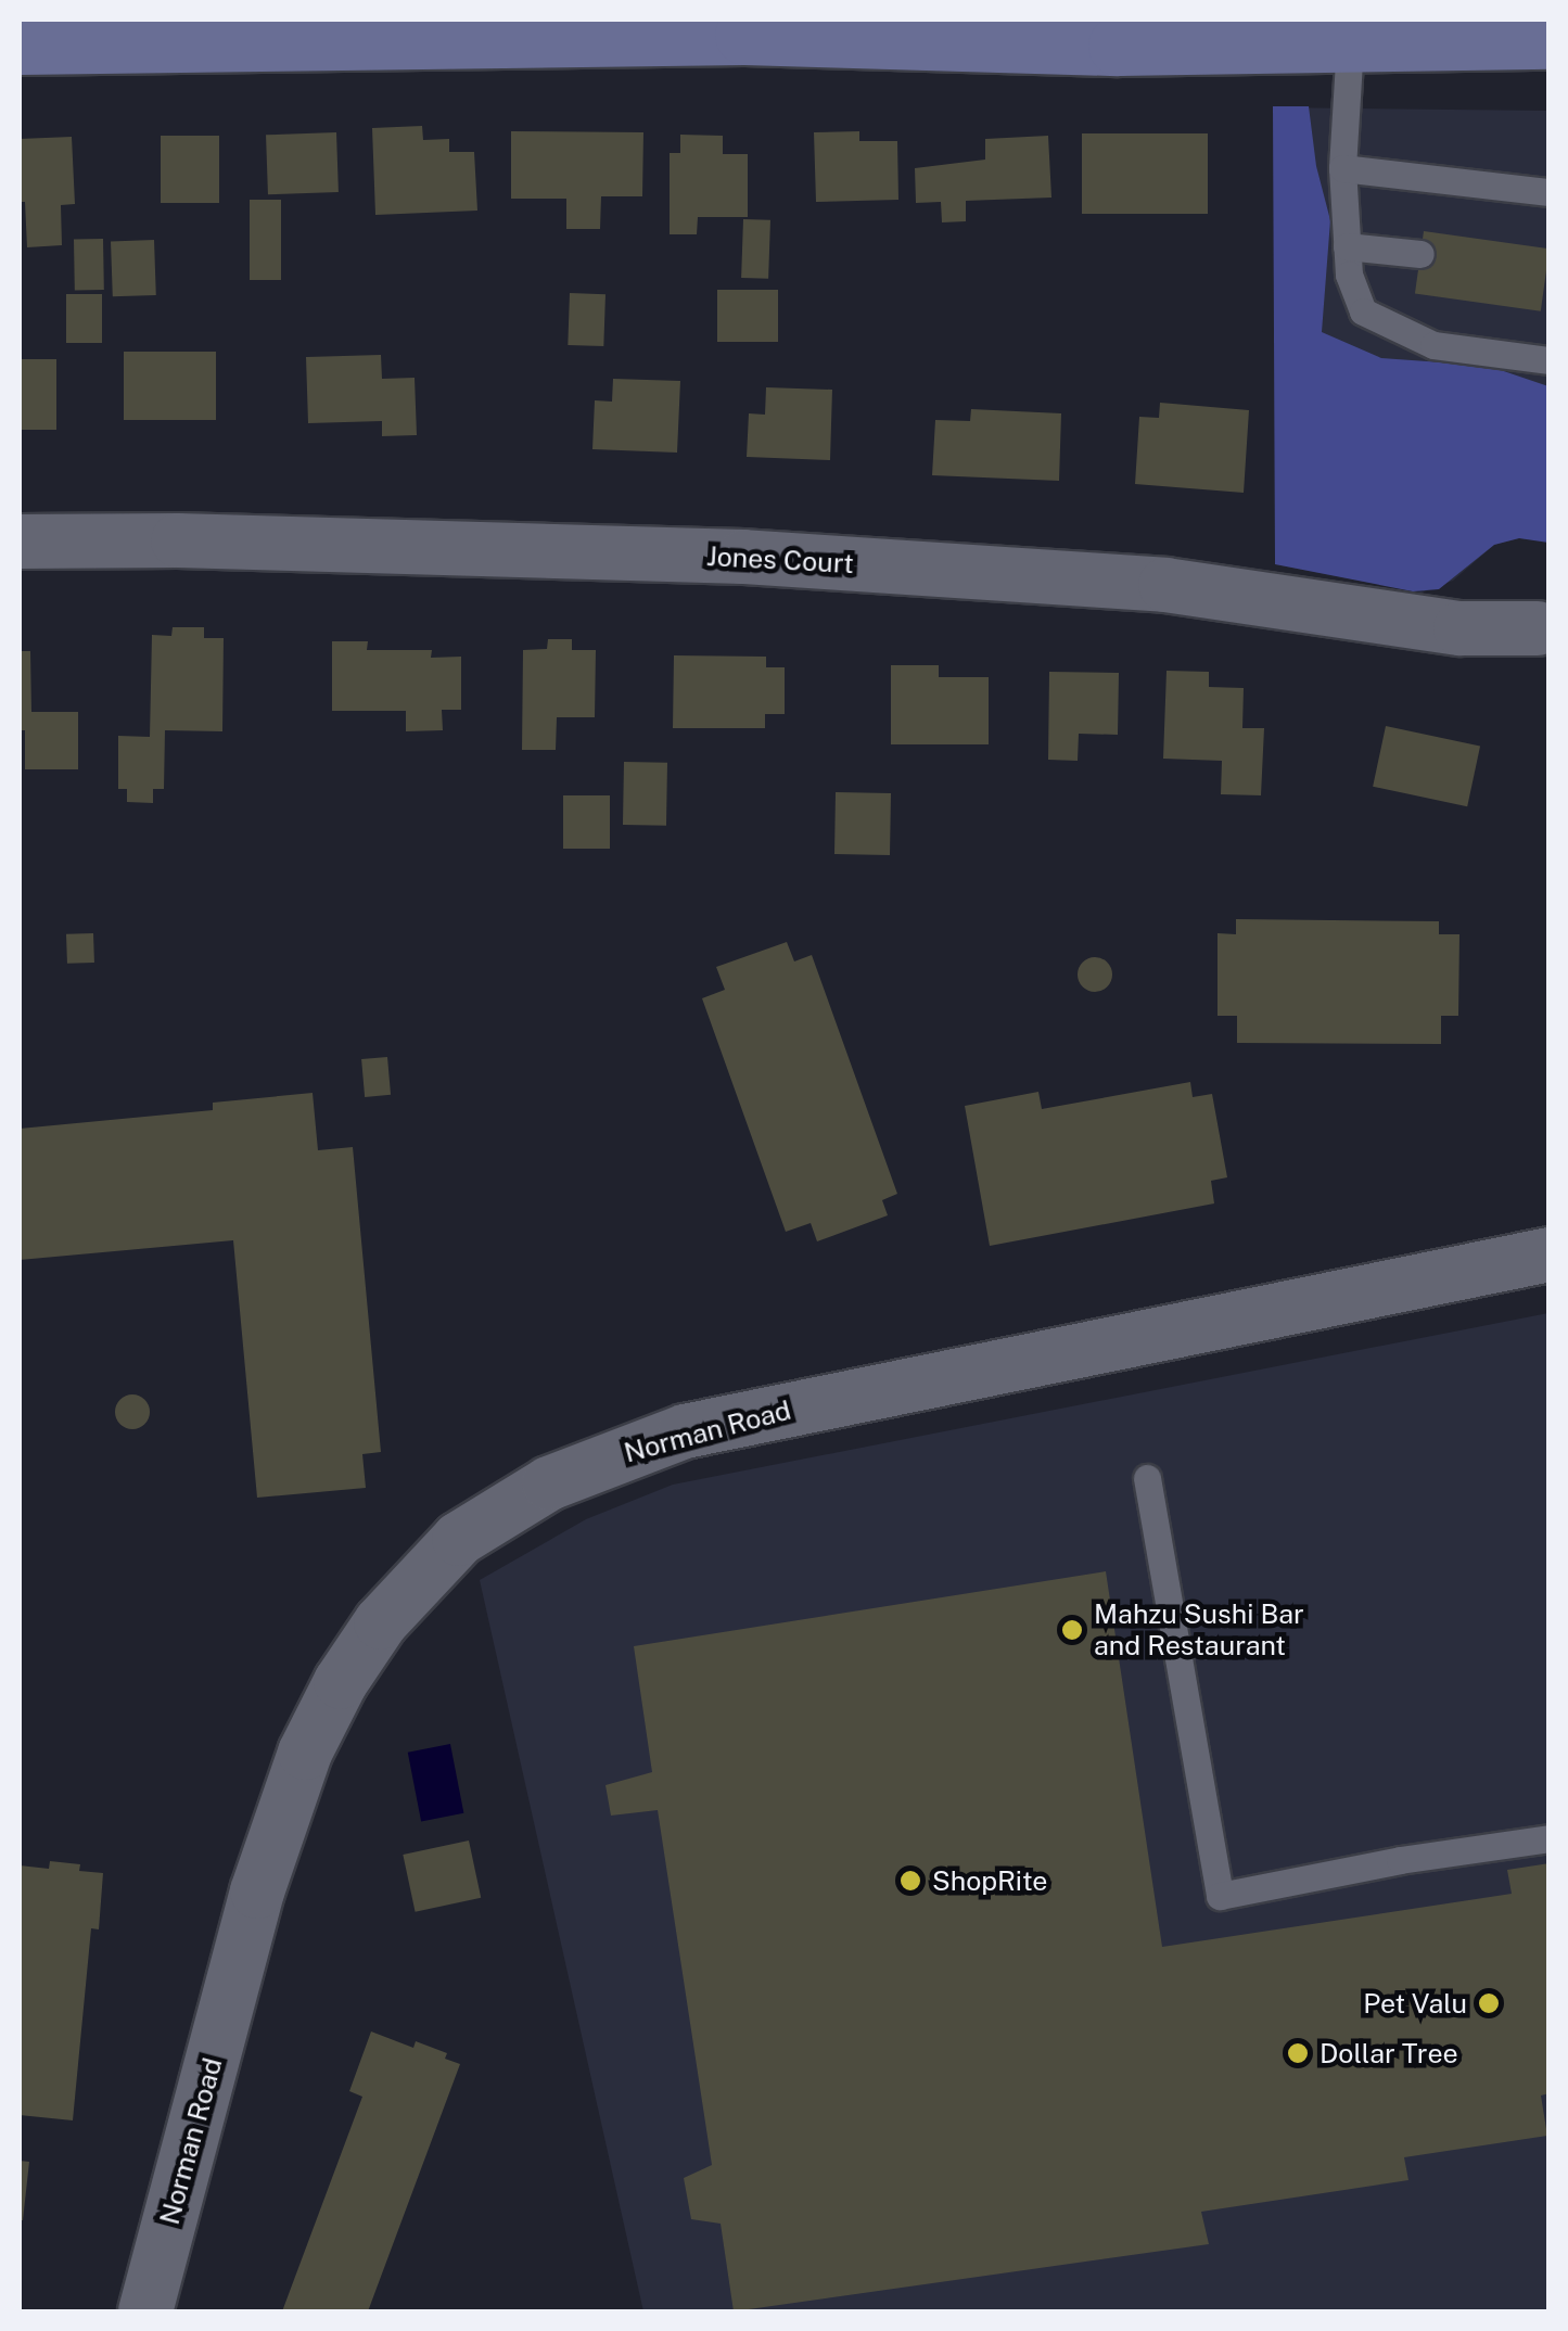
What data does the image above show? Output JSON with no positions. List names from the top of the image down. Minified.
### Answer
{"streets":{"street":["Jones Court","Norman Road"]},"places":["Mahzu Sushi Bar and Restaurant","ShopRite","Pet Valu","Dollar Tree"]}
